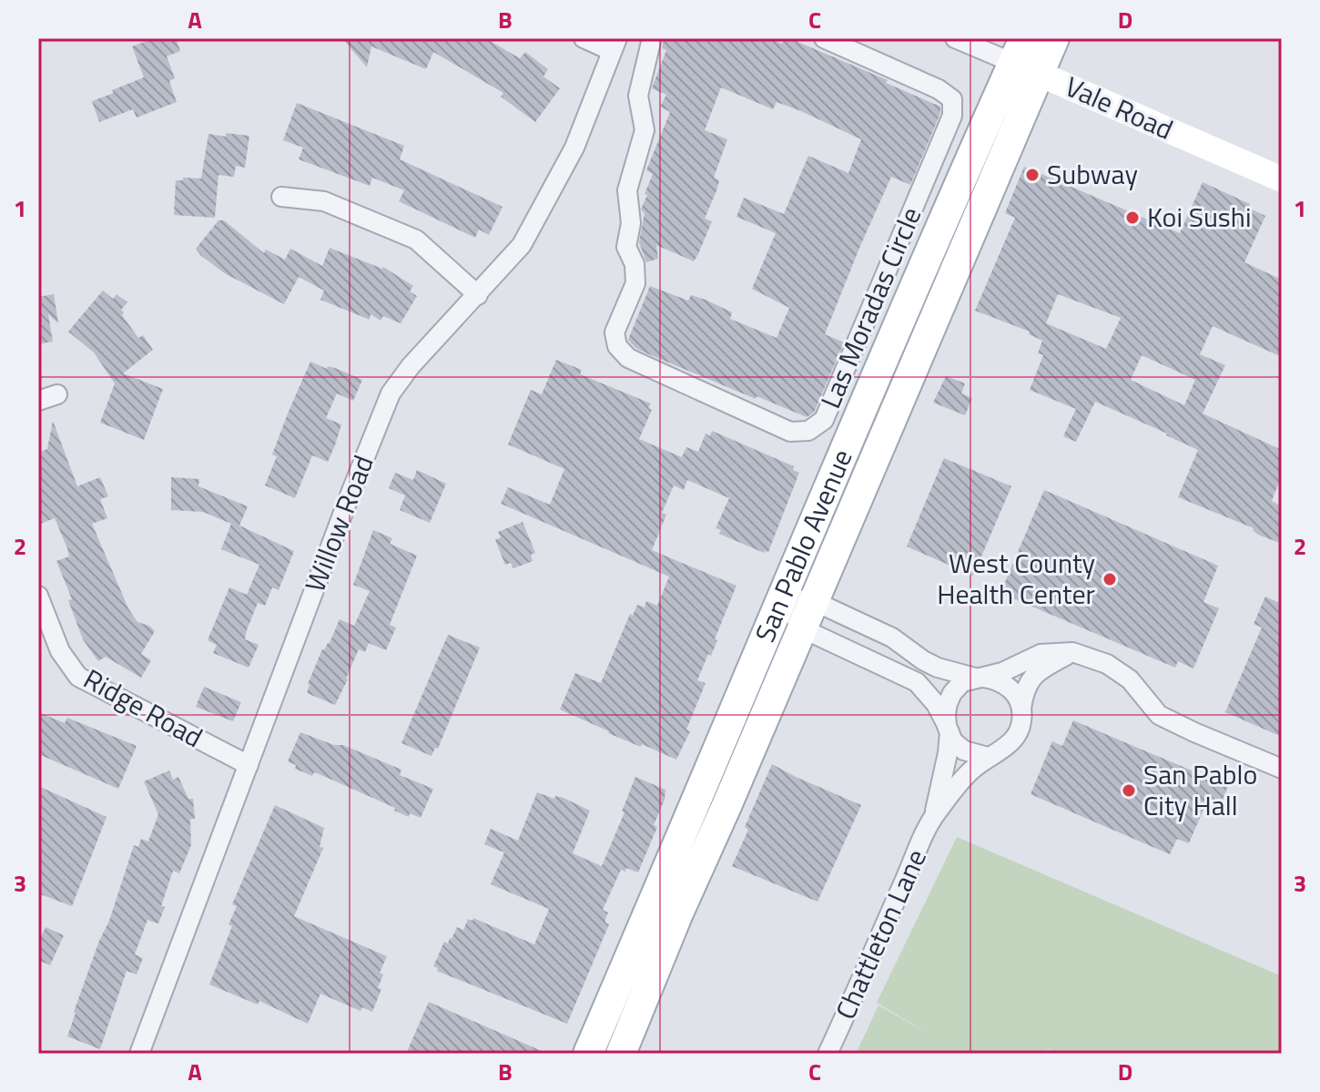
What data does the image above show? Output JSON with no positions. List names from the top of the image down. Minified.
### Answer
{"streets":{"main road":["San Pablo Avenue"],"street":["Vale Road","Las Moradas Circle","Willow Road","Ridge Road","Chattleton Lane"]},"crossings":[["Vale Road","San Pablo Avenue"],["Willow Road","Ridge Road"]],"places":["Subway","Koi Sushi","West County Health Center","San Pablo City Hall"],"grid":{"columns":["A","B","C","D"],"rows":["1","2","3"]}}
